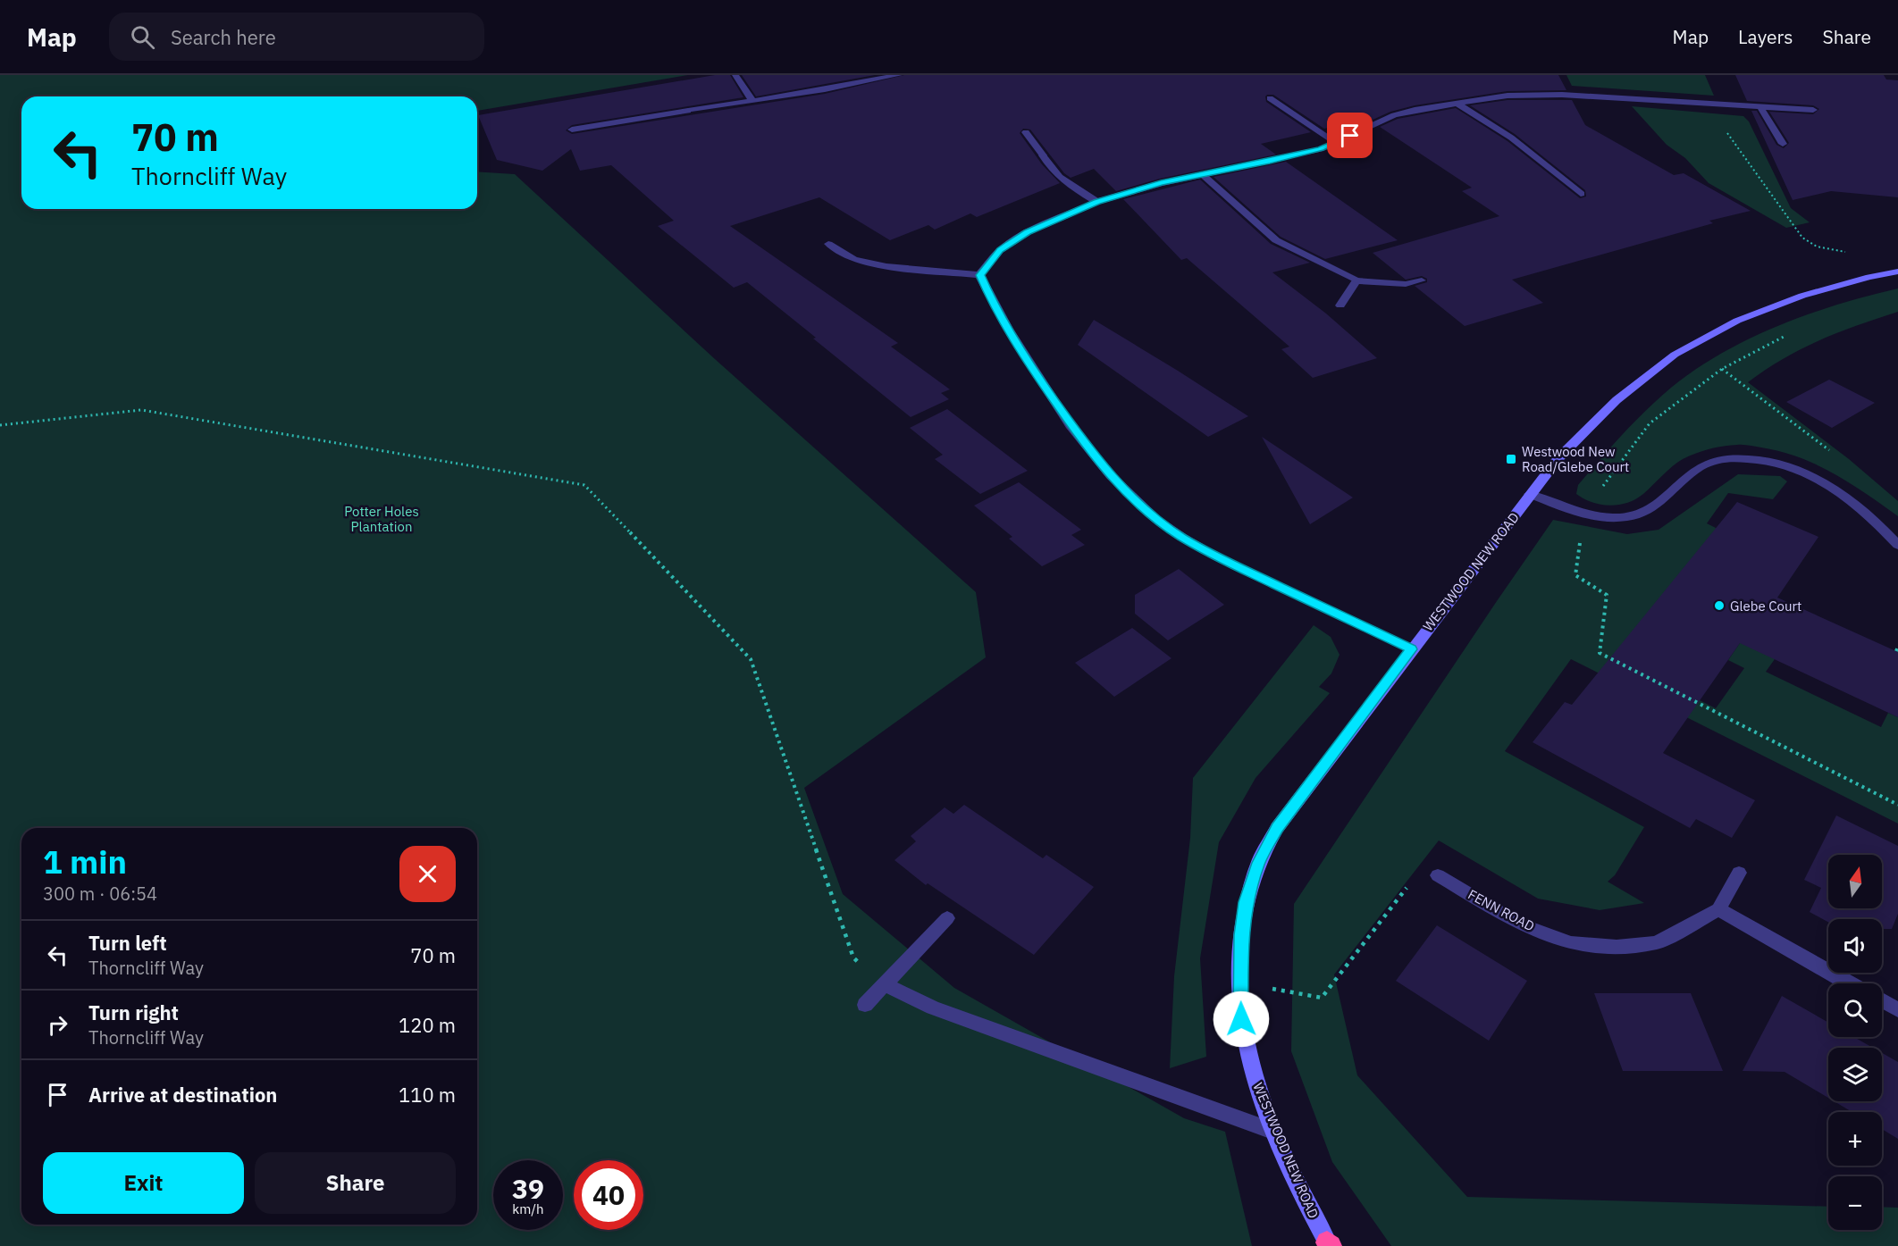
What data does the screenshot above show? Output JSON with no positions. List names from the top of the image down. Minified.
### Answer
{"streets":{"street":["WESTWOOD NEW ROAD","FENN ROAD"]},"parks":["Potter Holes Plantation"],"places":{"transit":["Westwood New Road/Glebe Court"],"other":["Glebe Court"]},"north":"top","page":{"header":"Map","search":"Search here","nav":["Map","Layers","Share"],"turn":["70 m","Thorncliff Way"],"heading":["1 min","300 m · 06:54"],"map_buttons":["+","−"],"list":[{"name":"Turn left","note":"Thorncliff Way","value":"70 m"},{"name":"Turn right","note":"Thorncliff Way","value":"120 m"},{"name":"Arrive at destination","value":"110 m"}],"buttons":["Exit","Share"],"speed":"39 km/h","limit":"40"}}
